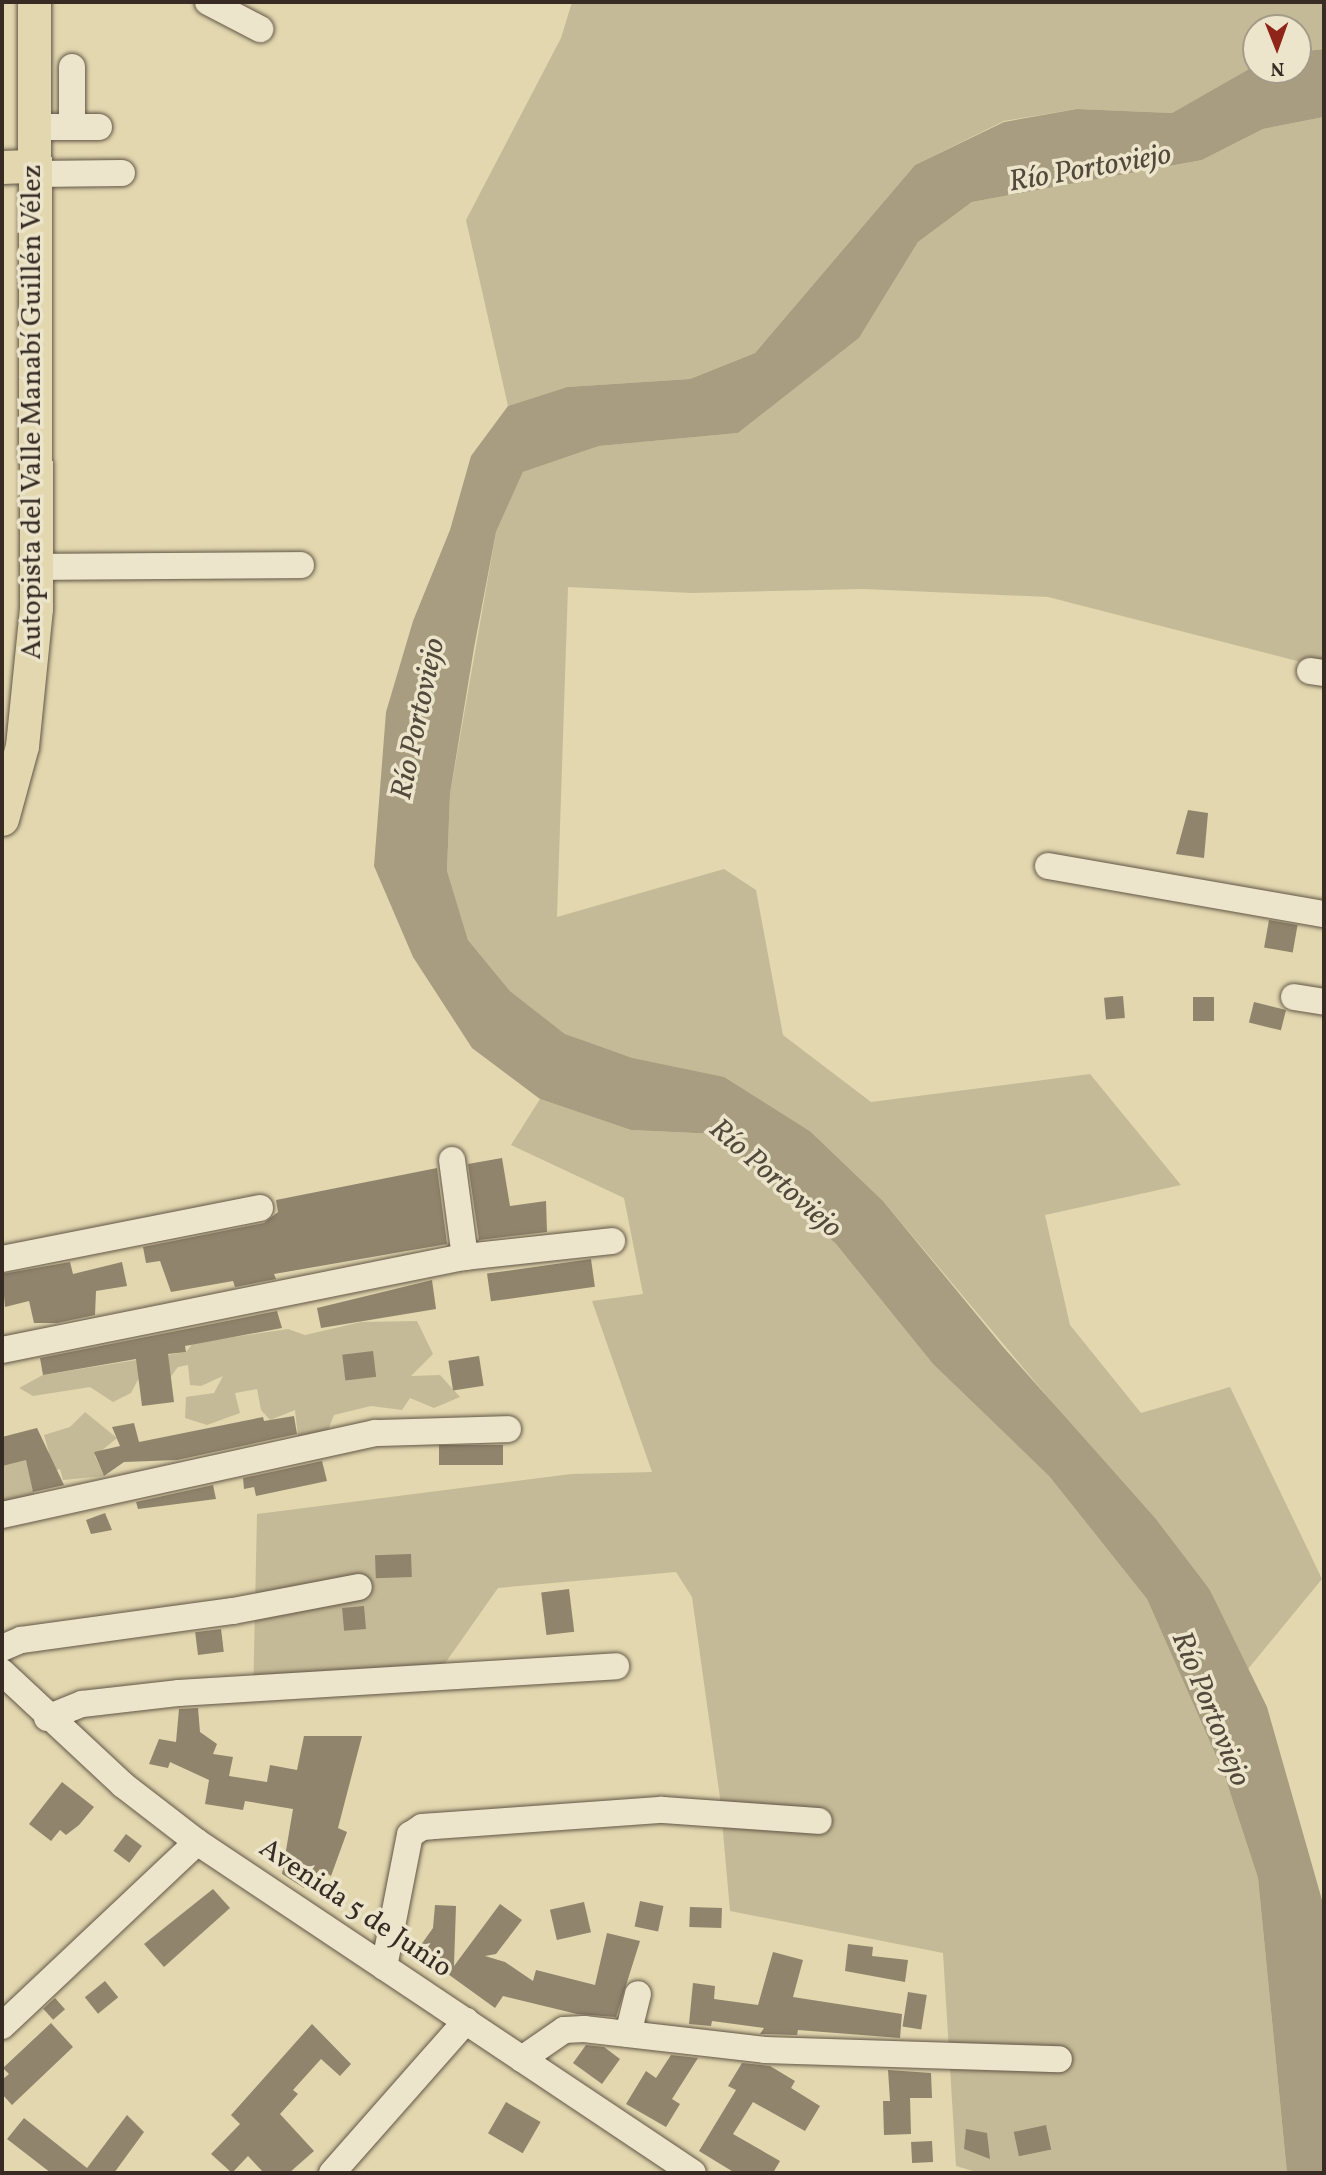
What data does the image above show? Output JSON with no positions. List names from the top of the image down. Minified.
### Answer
{"streets":{"main road":["Autopista del Valle Manabí Guillén Vélez"],"street":["Avenida 5 de Junio"]},"water":["Río Portoviejo"],"north":"bottom"}
